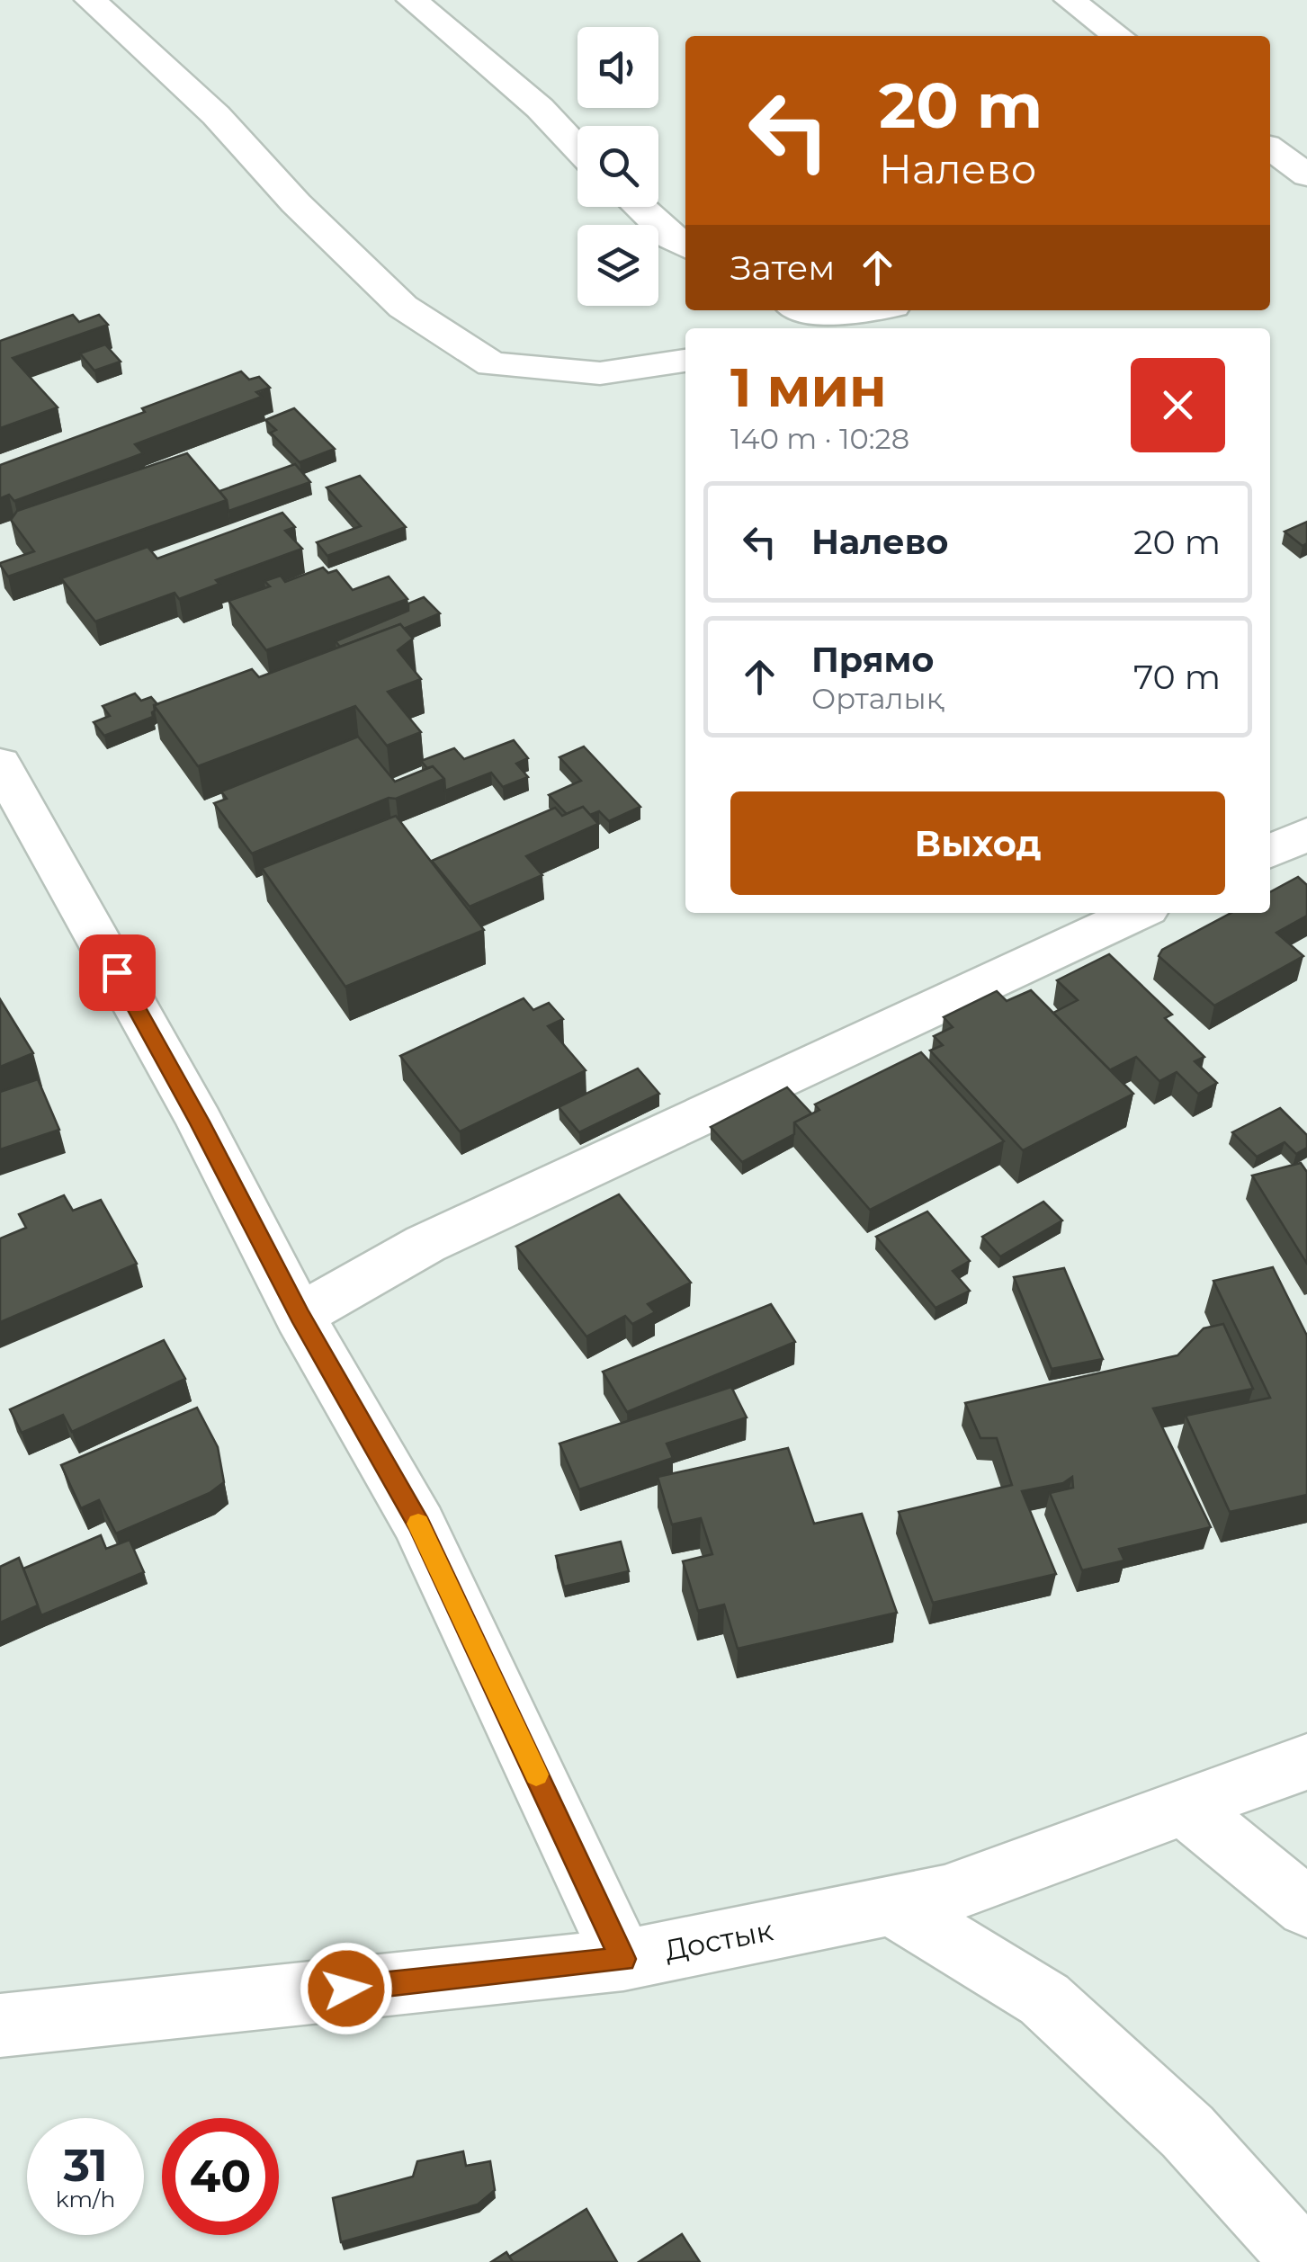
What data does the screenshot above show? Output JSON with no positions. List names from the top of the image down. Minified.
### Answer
{"streets":{"street":["Достык"]},"page":{"turn":["20 m","Налево"],"then":"Затем","heading":["1 мин","140 m · 10:28"],"list":[{"name":"Налево","value":"20 m"},{"name":"Прямо","note":"Орталық","value":"70 m"}],"buttons":"Выход","speed":"31 km/h","limit":"40"}}
